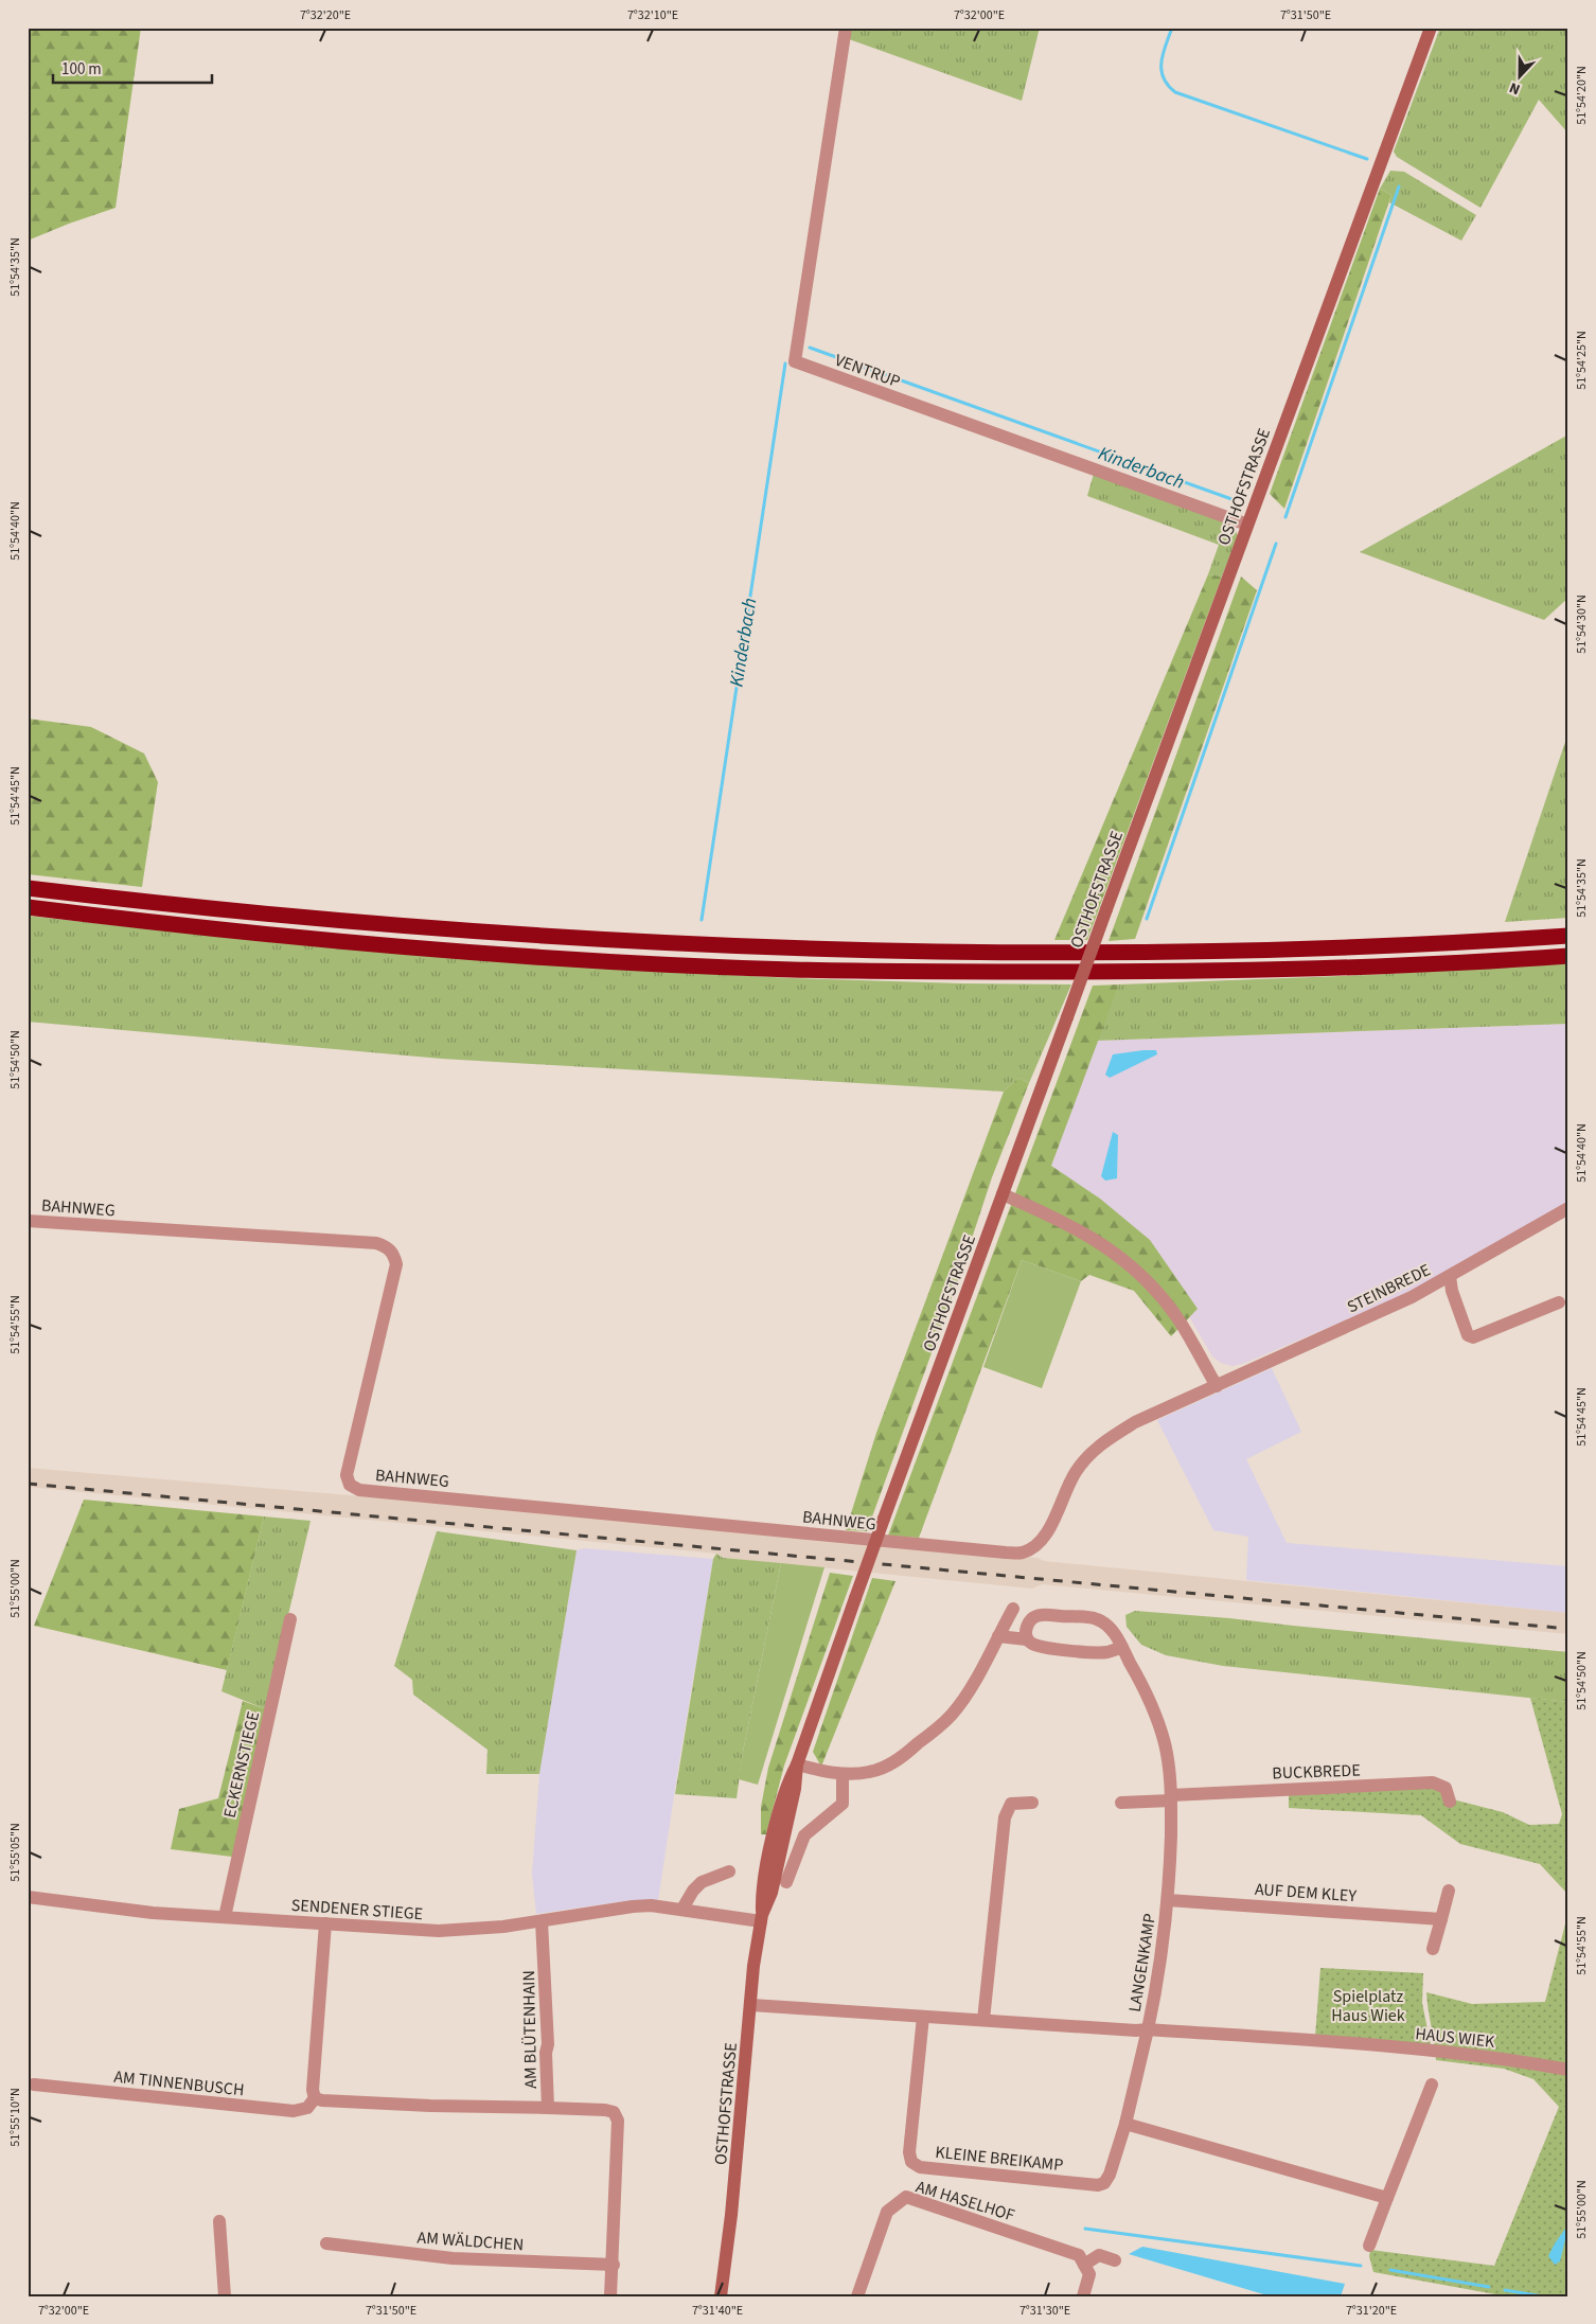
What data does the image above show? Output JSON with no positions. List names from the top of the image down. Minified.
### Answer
{"streets":{"street":["VENTRUP","OSTHOFSTRASSE","BAHNWEG","STEINBREDE","ECKERNSTIEGE","BUCKBREDE","AUF DEM KLEY","SENDENER STIEGE","LANGENKAMP","AM BLÜTENHAIN","HAUS WIEK","AM TINNENBUSCH","KLEINE BREIKAMP","AM HASELHOF","AM WÄLDCHEN"]},"crossings":[["VENTRUP","OSTHOFSTRASSE"],["OSTHOFSTRASSE","SENDENER STIEGE"],["OSTHOFSTRASSE","LANGENKAMP"],["BAHNWEG","STEINBREDE"],["ECKERNSTIEGE","SENDENER STIEGE"],["BUCKBREDE","LANGENKAMP"],["AUF DEM KLEY","LANGENKAMP"],["SENDENER STIEGE","AM BLÜTENHAIN"],["LANGENKAMP","HAUS WIEK"],["LANGENKAMP","KLEINE BREIKAMP"],["AM BLÜTENHAIN","AM WÄLDCHEN"],["HAUS WIEK","KLEINE BREIKAMP"]],"water":["Kinderbach"],"parks":["Spielplatz Haus Wiek"],"scale_bar":"100 m","north":"bottom","coordinates":["7°32'20\"E","7°32'10\"E","7°32'00\"E","7°31'50\"E","51°54'20\"N","51°54'35\"N","51°54'25\"N","51°54'40\"N","51°54'30\"N","51°54'45\"N","51°54'50\"N","51°54'55\"N","51°55'00\"N","51°55'05\"N","51°55'10\"N","7°31'40\"E","7°31'30\"E","7°31'20\"E"]}
